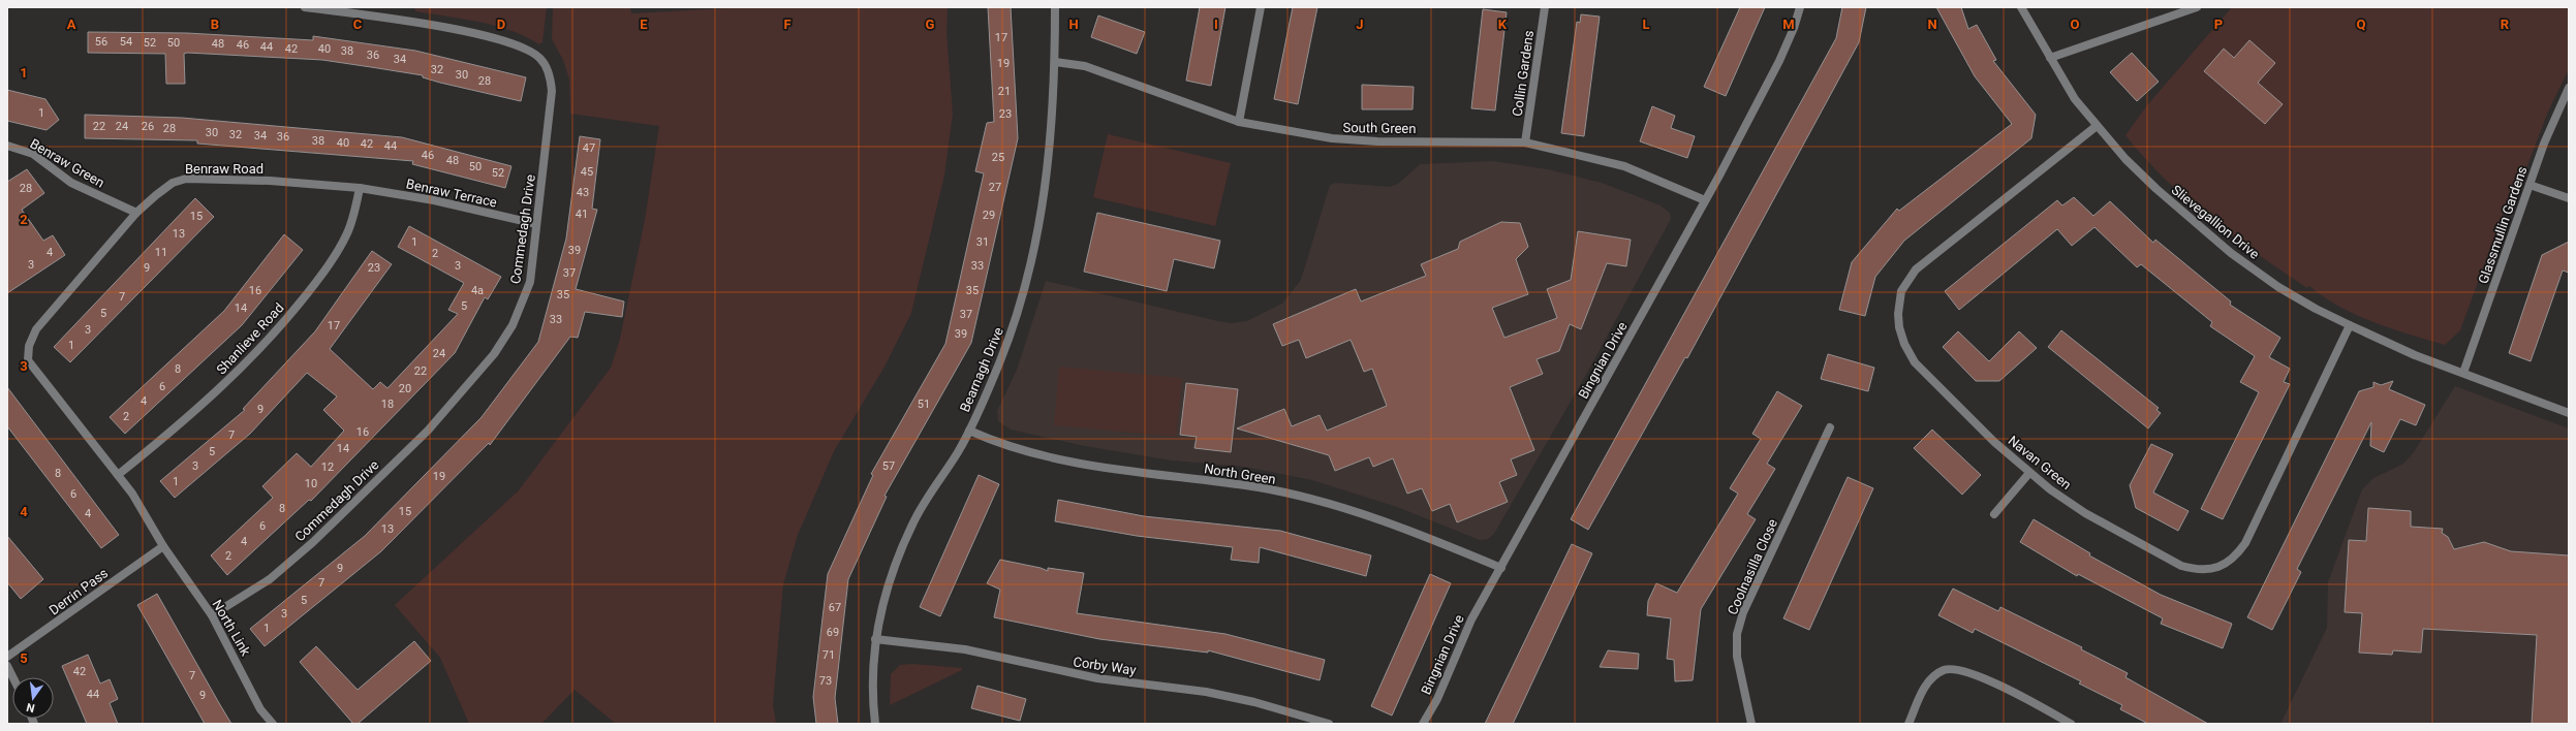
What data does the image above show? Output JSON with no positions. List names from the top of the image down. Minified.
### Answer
{"streets":{"street":["Collin Gardens","South Green","Benraw Green","Benraw Road","Benraw Terrace","Slievegallion Drive","Glassmullin Gardens","Commedagh Drive","Shanlieve Road","Bingnian Drive","Bearnagh Drive","Navan Green","North Green","Coolnasilla Close","Derrin Pass","North Link","Corby Way"]},"crossings":[["Collin Gardens","South Green"],["South Green","Bingnian Drive"],["South Green","Bearnagh Drive"],["Benraw Green","Benraw Road"],["Benraw Road","Benraw Terrace"],["Benraw Road","Shanlieve Road"],["Benraw Terrace","Commedagh Drive"],["Benraw Terrace","Shanlieve Road"],["Slievegallion Drive","Glassmullin Gardens"],["Slievegallion Drive","Navan Green"],["Commedagh Drive","North Link"],["Bingnian Drive","North Green"],["Bearnagh Drive","North Green"],["Bearnagh Drive","Corby Way"],["Derrin Pass","North Link"]],"house_numbers":["17","56","54","52","50","48","46","44","42","40","38","36","34","19","32","30","28","21","1","23","22","24","26","28","30","32","34","36","38","40","42","44","47","46","25","48","50","45","52","27","28","43","41","29","15","13","1","31","39","4","11","2","3","3","33","9","23","37","16","4a","35","35","7","5","14","5","37","33","17","3","39","1","24","8","22","6","20","4","18","51","9","2","16","7","14","5","3","57","12","8","19","1","10","6","8","15","4","6","13","4","2","9","7","5","67","3","1","69","71","42","7","73","44","9"],"north":"bottom","grid":{"columns":["A","B","C","D","E","F","G","H","I","J","K","L","M","N","O","P","Q","R"],"rows":["1","2","3","4","5"]}}
